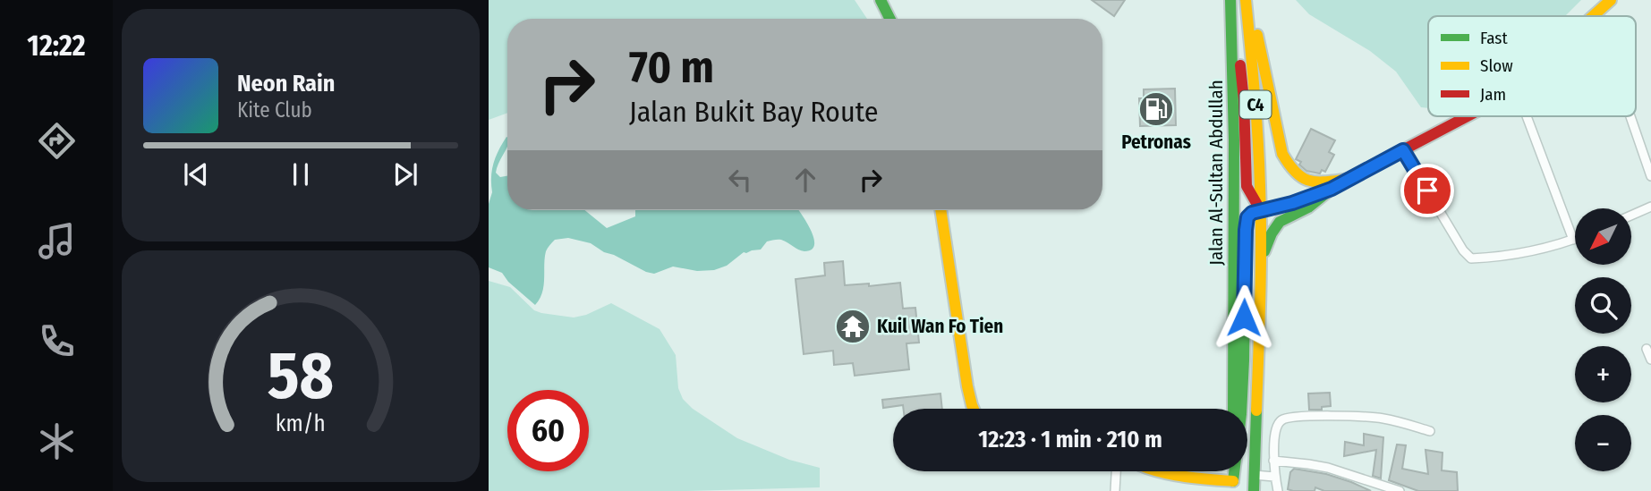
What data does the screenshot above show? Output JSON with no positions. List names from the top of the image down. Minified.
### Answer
{"streets":{"main road":["C4","Jalan Al-Sultan Abdullah"]},"places":{"fuel station":["Petronas"],"temple":["Kuil Wan Fo Tien"]},"legend":["Fast","Slow","Jam"],"north":"bottom left","page":{"tabs":"12:22","turn":["70 m","Jalan Bukit Bay Route"],"song":["Neon Rain","Kite Club"],"map_buttons":["+","−"],"limit":"60","trip":"12:23 · 1 min · 210 m","gauge":["58","km/h"]}}
